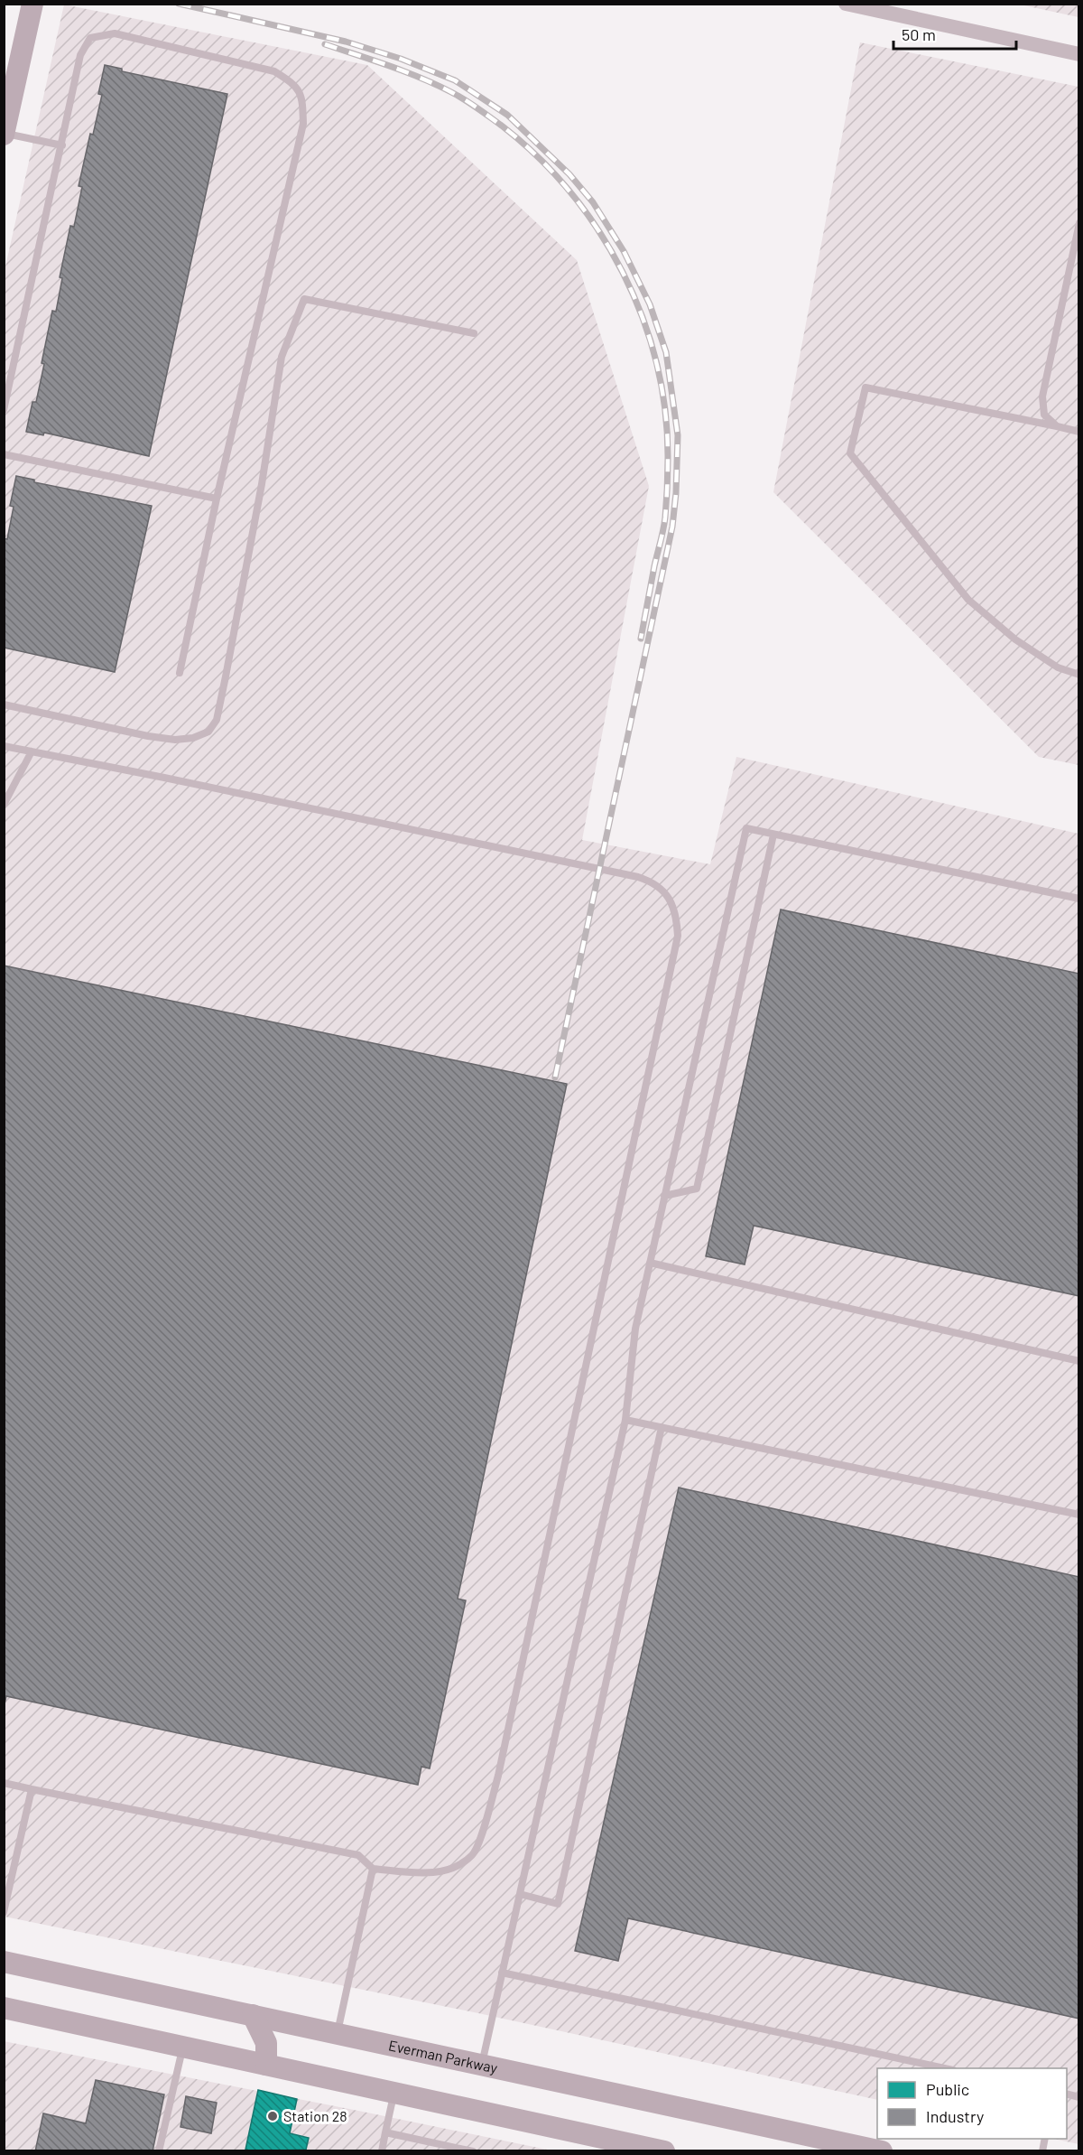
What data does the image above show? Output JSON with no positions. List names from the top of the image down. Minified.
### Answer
{"streets":{"main road":["Everman Parkway"]},"places":["Station 28"],"legend":["Public","Industry"],"scale_bar":"50 m"}
